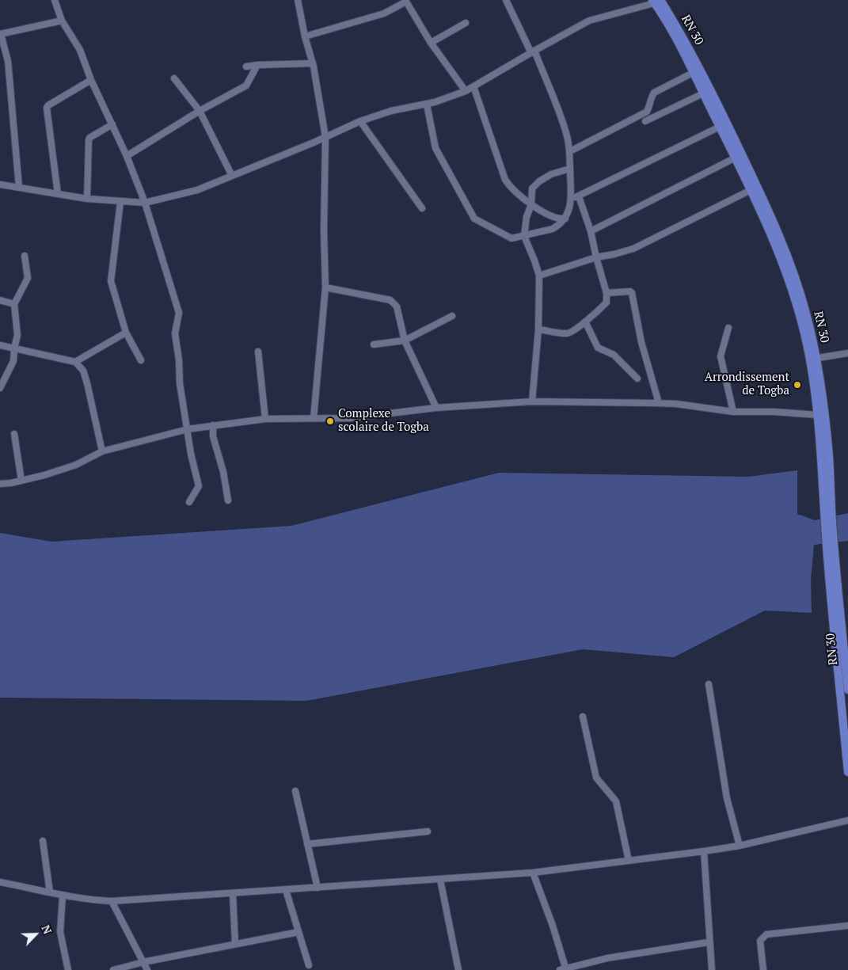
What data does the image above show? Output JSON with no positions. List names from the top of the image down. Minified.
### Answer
{"streets":{"main road":["RN 30"]},"places":["Arrondissement de Togba","Complexe scolaire de Togba"],"north":"top right"}
